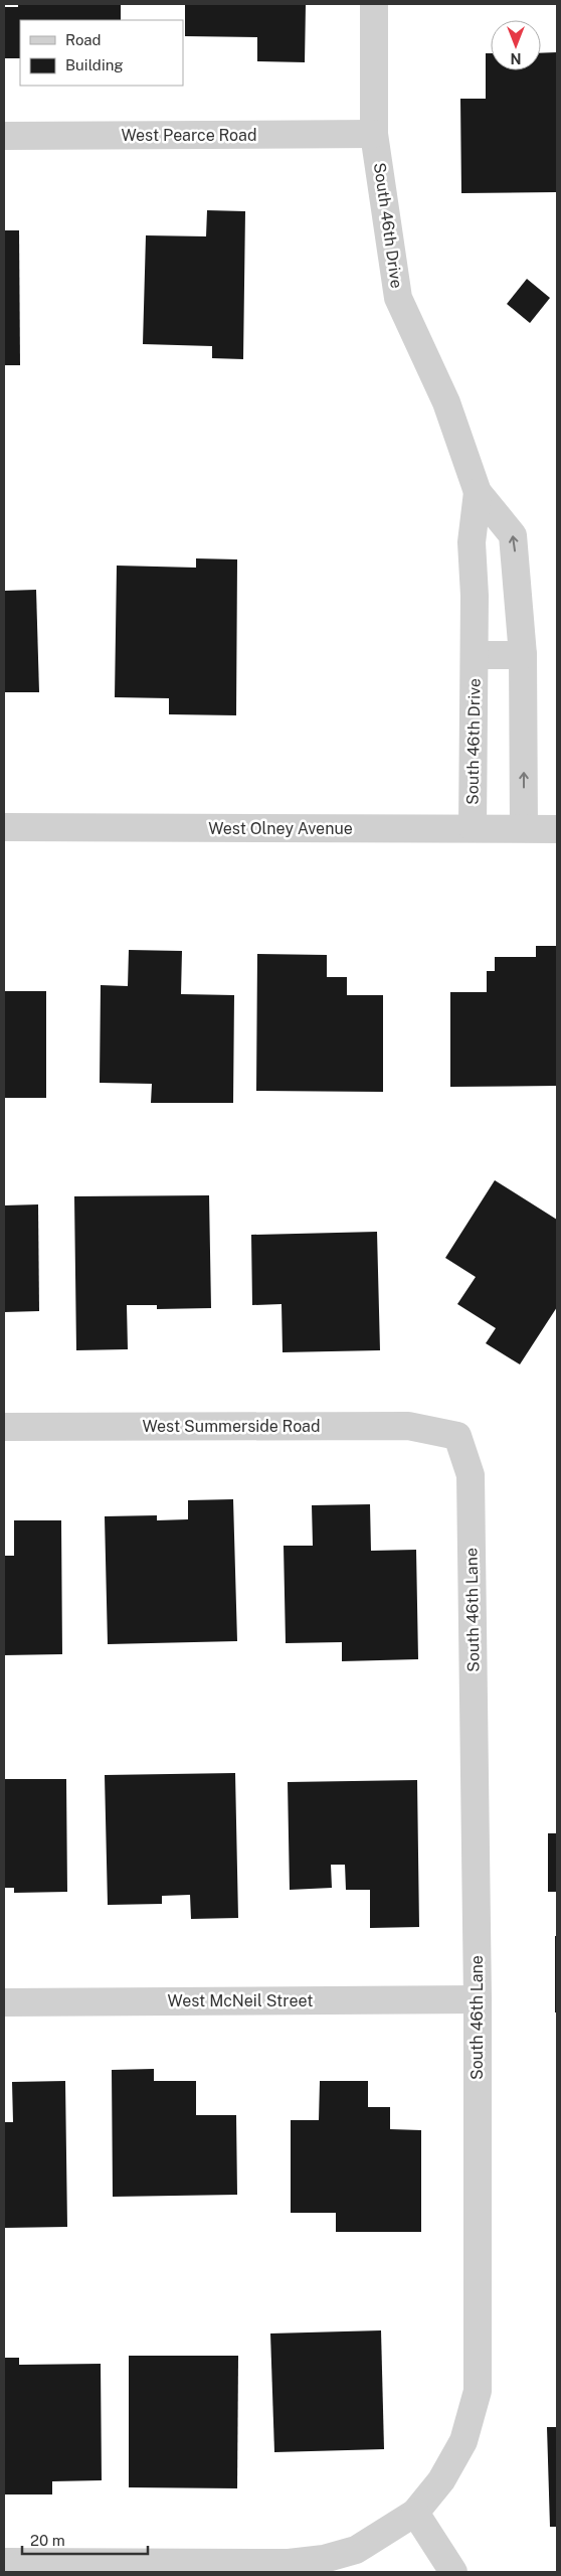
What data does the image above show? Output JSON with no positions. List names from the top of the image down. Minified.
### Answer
{"streets":{"street":["West Pearce Road","South 46th Drive","West Olney Avenue","West Summerside Road","South 46th Lane","West McNeil Street"]},"crossings":[["West Pearce Road","South 46th Drive"],["South 46th Drive","West Olney Avenue"],["West Summerside Road","South 46th Lane"],["South 46th Lane","West McNeil Street"]],"legend":["Road","Building"],"scale_bar":"20 m","north":"bottom"}
